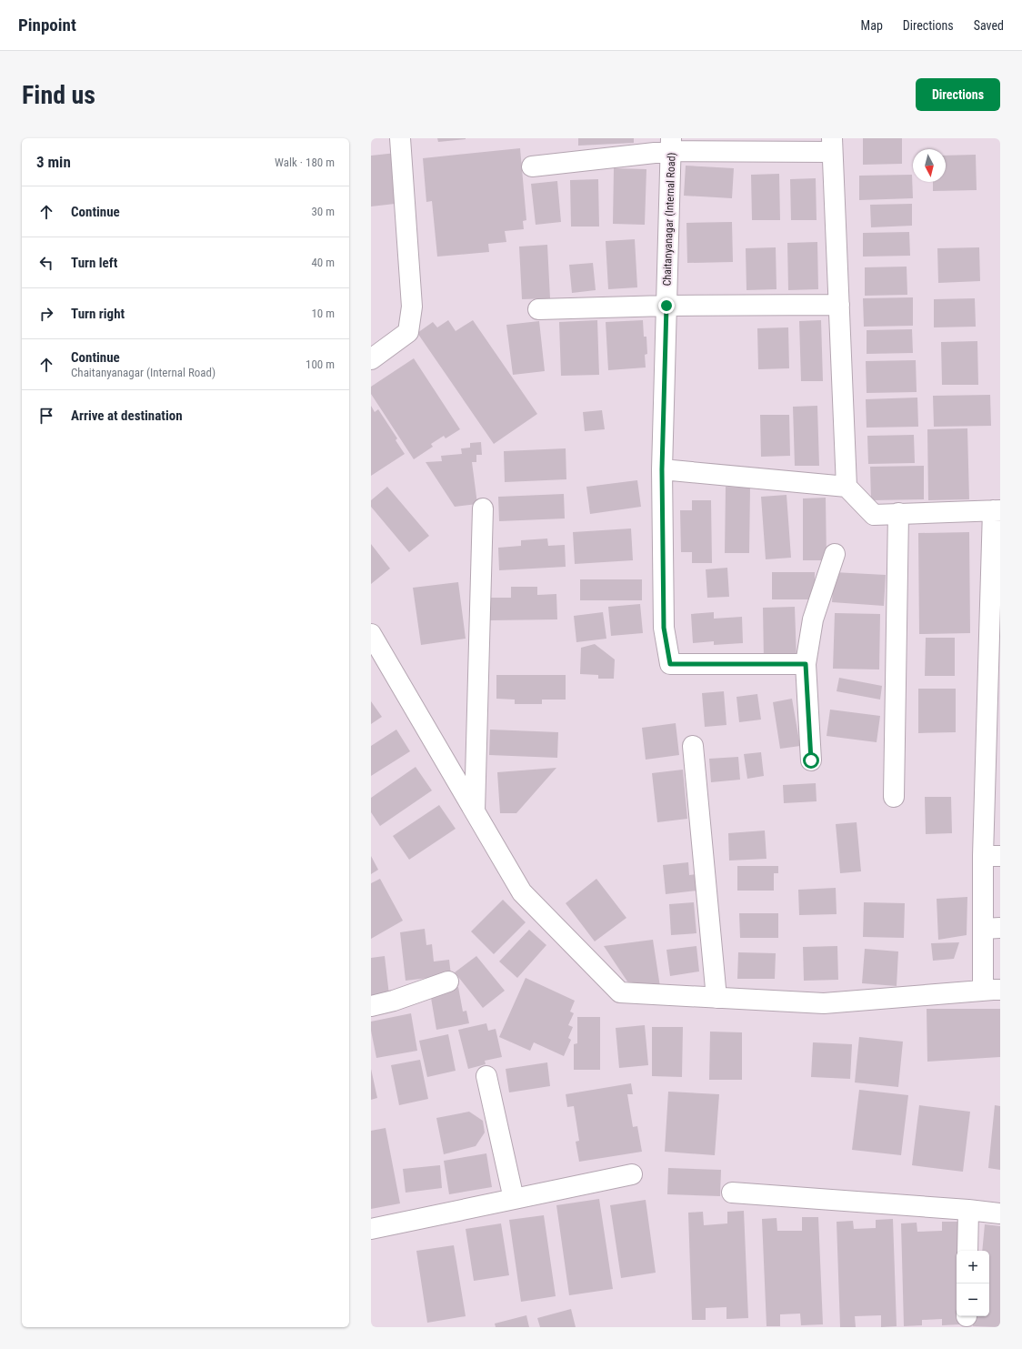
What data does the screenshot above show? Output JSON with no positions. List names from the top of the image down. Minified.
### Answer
{"streets":{"street":["Chaitanyanagar (Internal Road)"]},"north":"bottom","page":{"header":"Pinpoint","nav":["Map","Directions","Saved"],"buttons":"Directions","title":"Find us","heading":["3 min","Walk · 180 m"],"list":[["Continue","30 m"],["Turn left","40 m"],["Turn right","10 m"],["Continue","Chaitanyanagar (Internal Road)","100 m"],"Arrive at destination"],"map_buttons":["+","−"]}}
